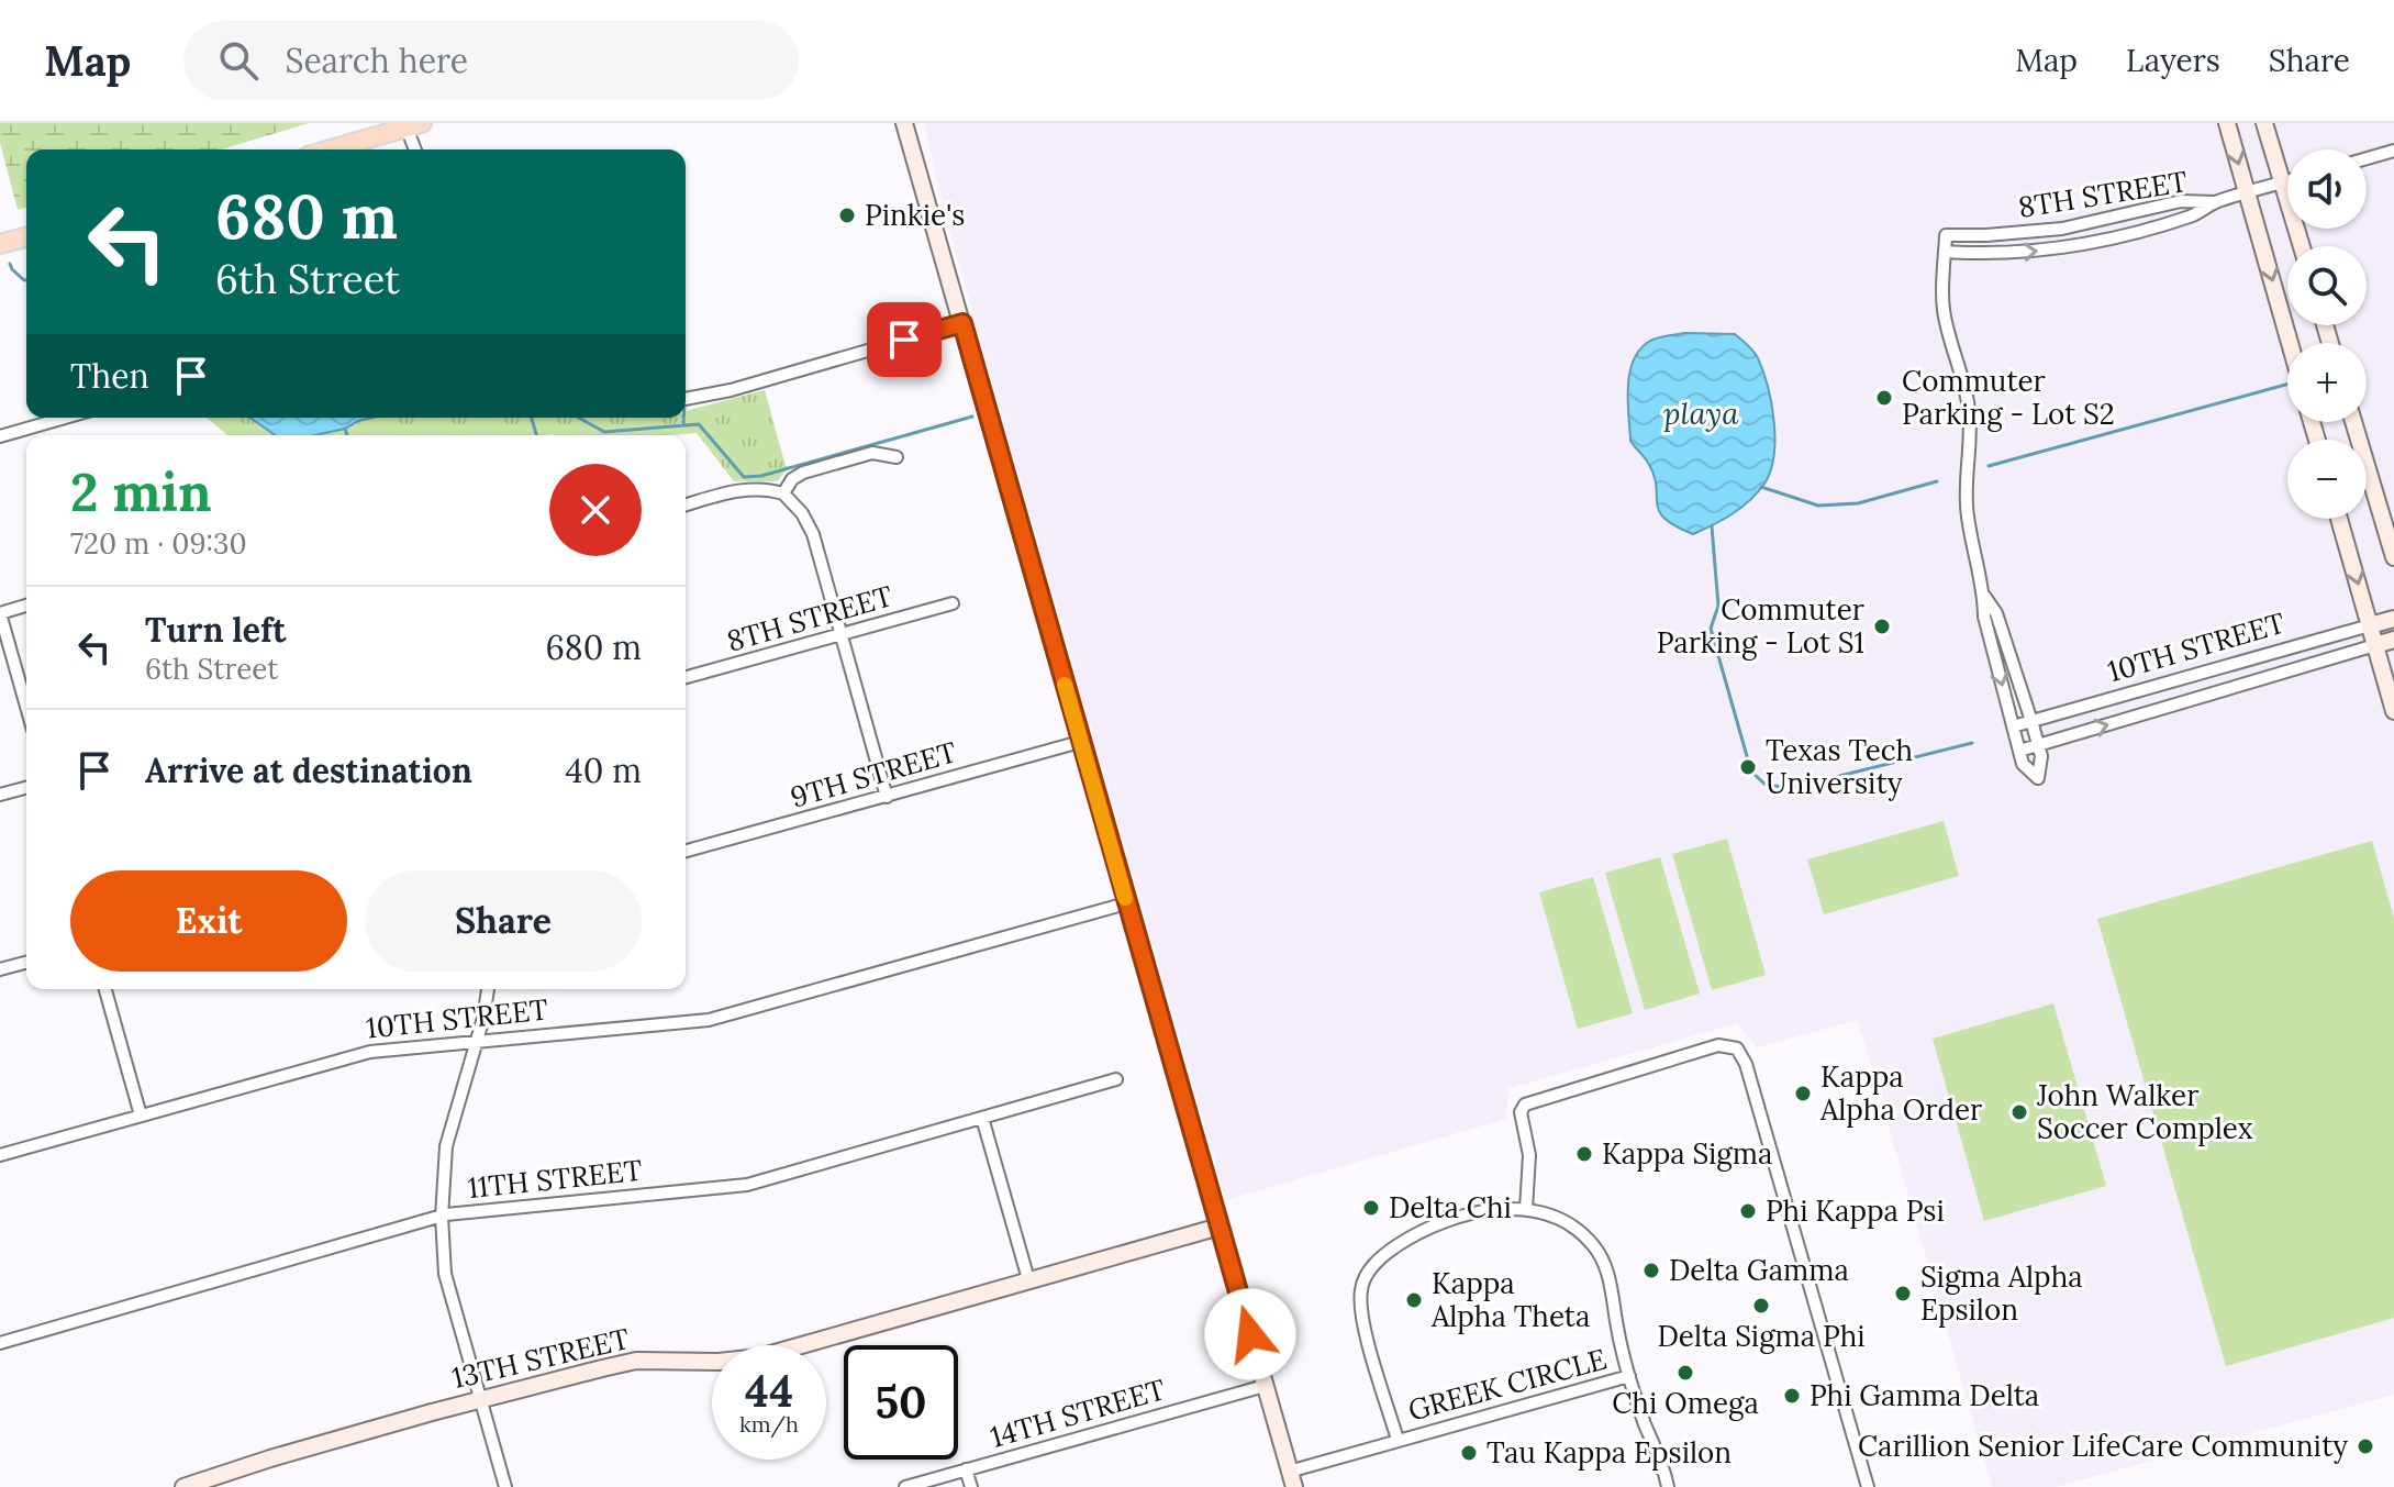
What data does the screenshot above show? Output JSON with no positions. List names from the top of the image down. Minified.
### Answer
{"streets":{"main road":["10TH STREET","13TH STREET"],"street":["8TH STREET","9TH STREET","11TH STREET","GREEK CIRCLE","14TH STREET"]},"water":["playa"],"places":["Pinkie's","Commuter Parking - Lot S2","Commuter Parking - Lot S1","Texas Tech University","Kappa Alpha Order","John Walker Soccer Complex","Kappa Sigma","Delta Chi","Phi Kappa Psi","Delta Gamma","Sigma Alpha Epsilon","Kappa Alpha Theta","Delta Sigma Phi","Chi Omega","Phi Gamma Delta","Carillion Senior LifeCare Community","Tau Kappa Epsilon"],"page":{"header":"Map","search":"Search here","nav":["Map","Layers","Share"],"map_buttons":["+","−"],"turn":["680 m","6th Street"],"then":"Then","heading":["2 min","720 m · 09:30"],"list":[{"name":"Turn left","note":"6th Street","value":"680 m"},{"name":"Arrive at destination","value":"40 m"}],"buttons":["Exit","Share"],"speed":"44 km/h","limit":"50"}}
